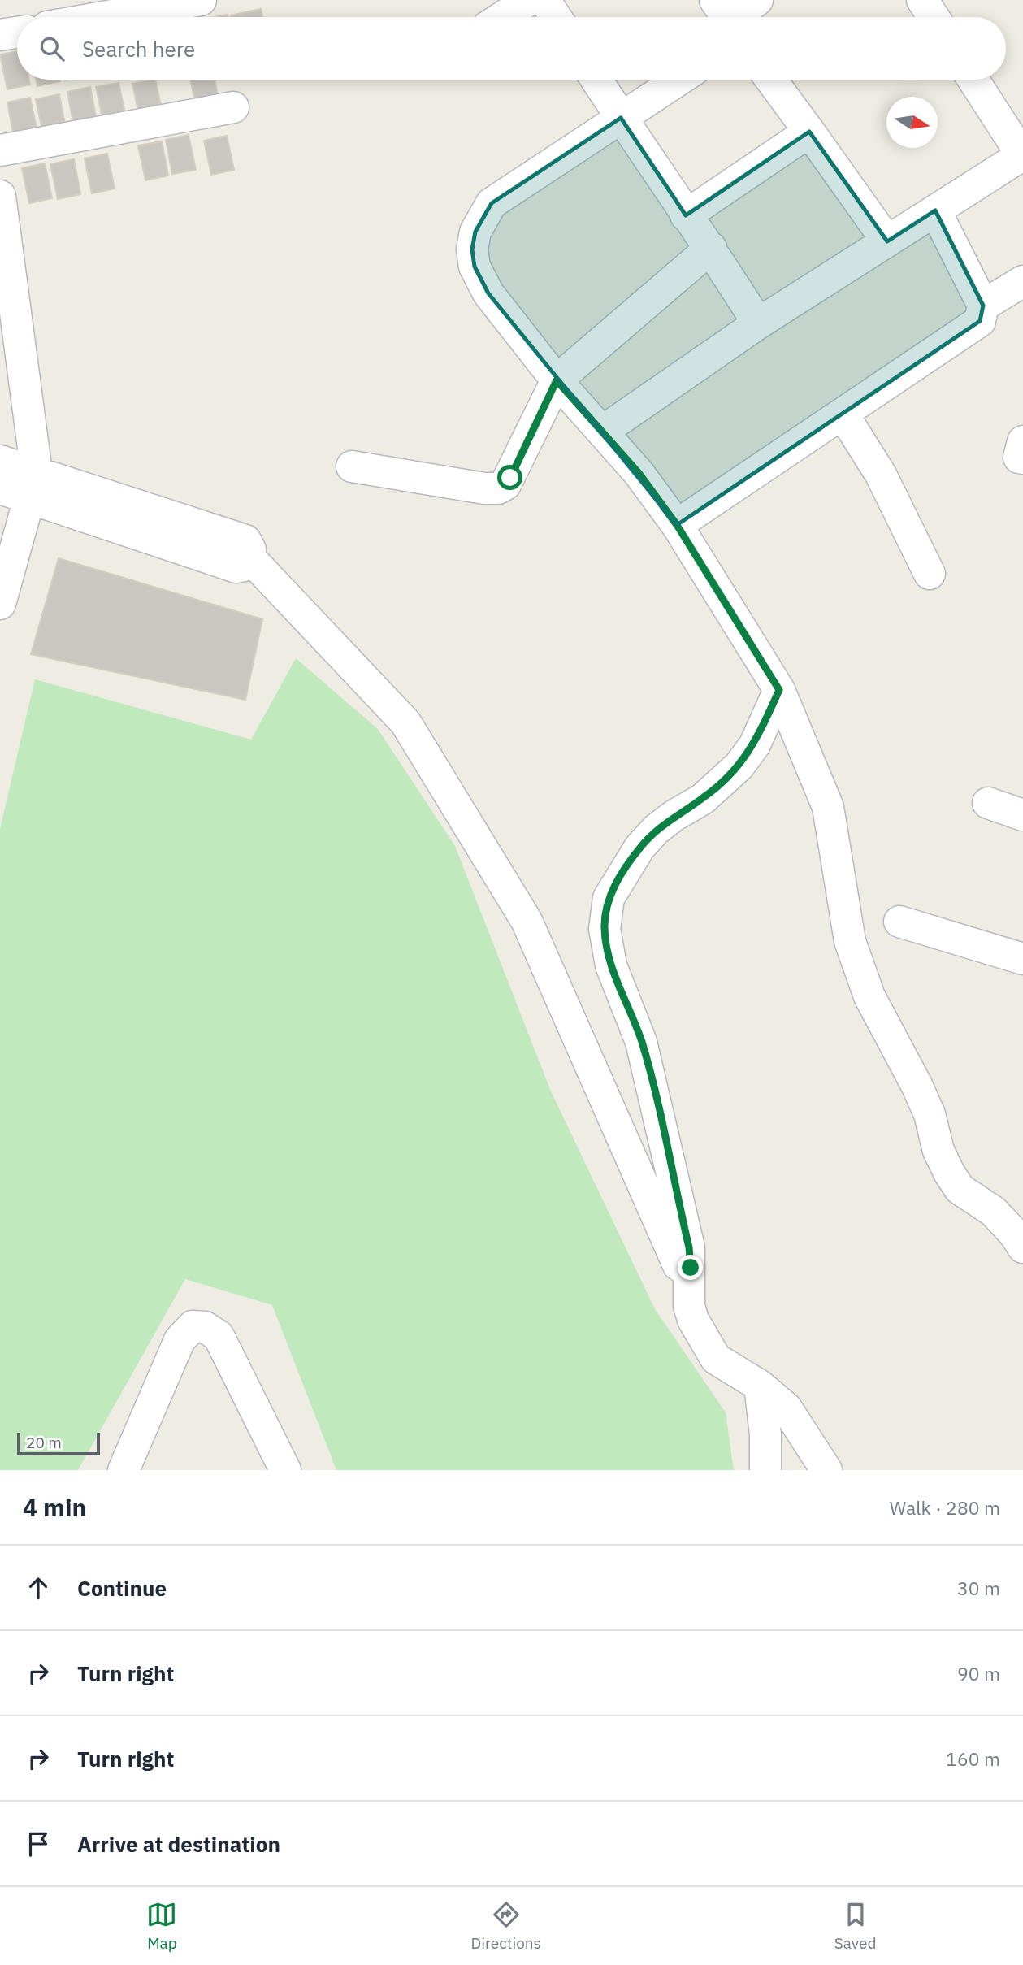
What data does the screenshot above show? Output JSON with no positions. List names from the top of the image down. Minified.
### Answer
{"scale_bar":"20 m","north":"right","page":{"search":"Search here","scale":"20 m","heading":["4 min","Walk · 280 m"],"list":[["Continue","30 m"],["Turn right","90 m"],["Turn right","160 m"],"Arrive at destination"],"nav":["Map","Directions","Saved"]}}
